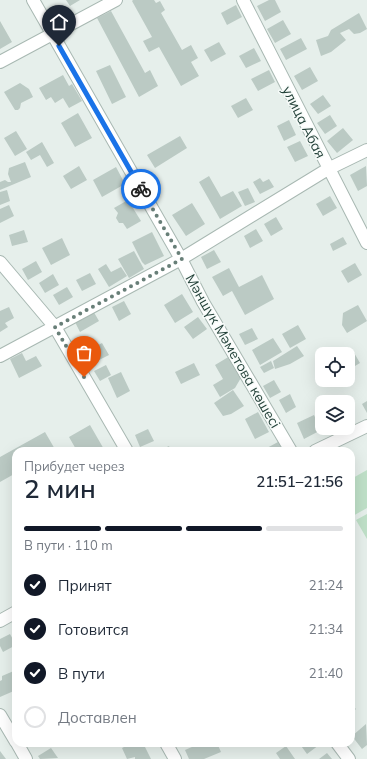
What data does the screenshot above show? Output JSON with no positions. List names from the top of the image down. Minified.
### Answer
{"streets":{"street":["улица Абая","Мәншүк Мәметова көшесі"]},"page":{"heading":["2 мин","Прибудет через","21:51–21:56"],"bar":"В пути · 110 m","list":[["Принят","21:24"],["Готовится","21:34"],["В пути","21:40"],"Доставлен"]}}
